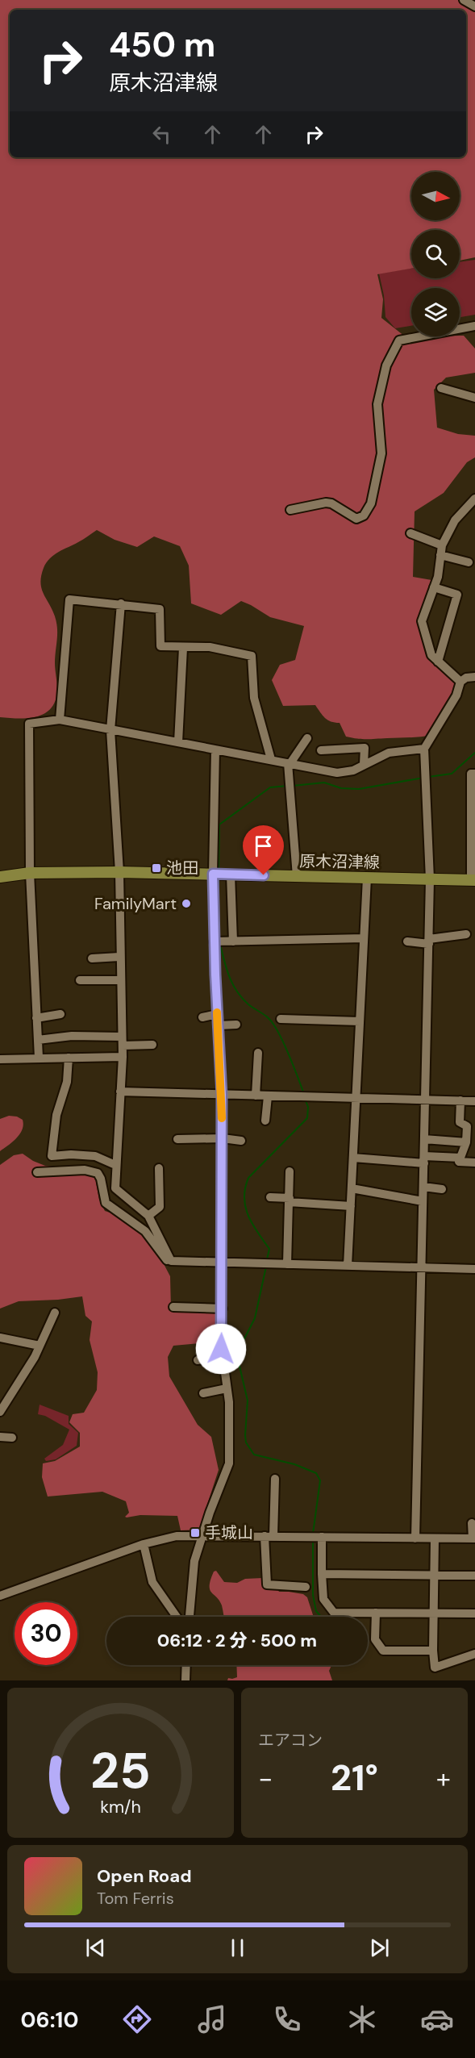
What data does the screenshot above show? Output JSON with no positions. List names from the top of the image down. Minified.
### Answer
{"streets":{"main road":["原木沼津線"]},"places":{"transit":["池田","手城山"],"other":["FamilyMart"]},"north":"right","page":{"turn":["450 m","原木沼津線"],"limit":"30","trip":"06:12 · 2 分 · 500 m","tile":"エアコン","heat":["−","21°","+"],"song":["Open Road","Tom Ferris"],"tabs":"06:10","gauge":["25","km/h"]}}
